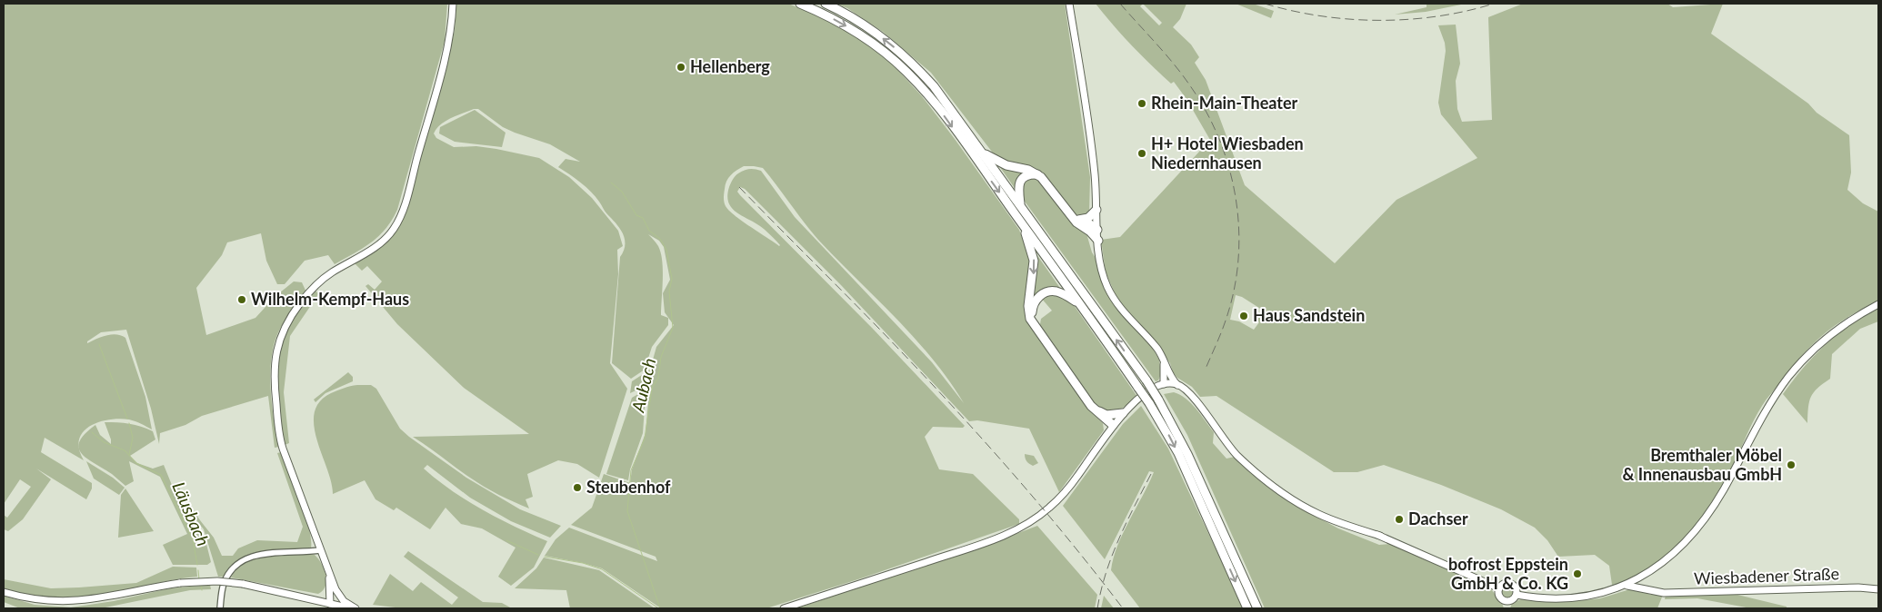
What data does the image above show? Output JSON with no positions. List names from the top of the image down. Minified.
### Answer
{"streets":{"main road":["Wiesbadener Straße"]},"water":["Aubach","Läusbach"],"places":["Hellenberg","Rhein-Main-Theater","H+ Hotel Wiesbaden Niedernhausen","Wilhelm-Kempf-Haus","Haus Sandstein","Bremthaler Möbel & Innenausbau GmbH","Steubenhof","Dachser","bofrost Eppstein GmbH & Co. KG"]}
